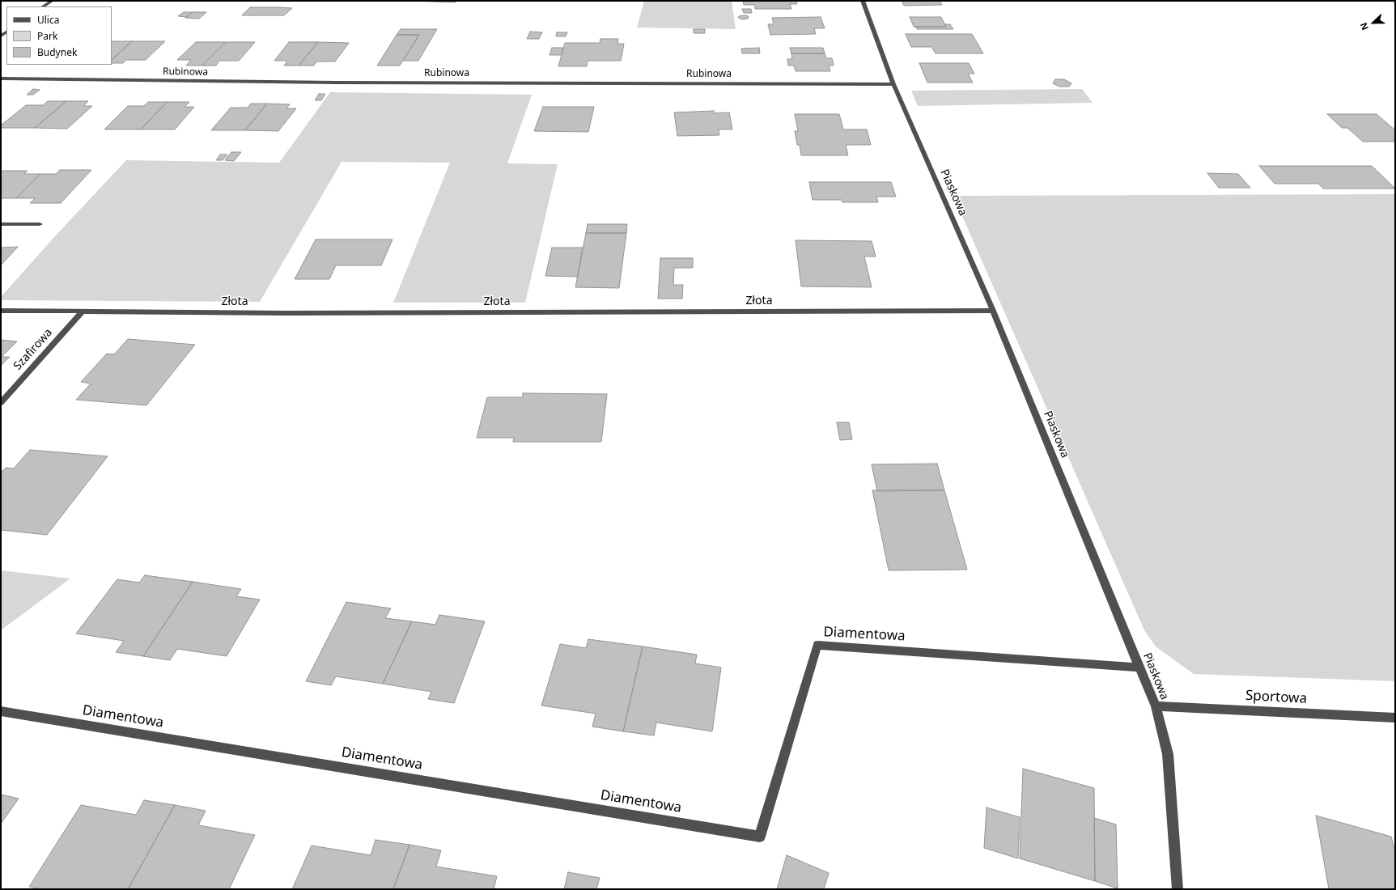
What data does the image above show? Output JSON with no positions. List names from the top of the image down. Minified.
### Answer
{"streets":{"street":["Rubinowa","Piaskowa","Złota","Szafirowa","Diamentowa","Sportowa"]},"crossings":[["Rubinowa","Piaskowa"],["Piaskowa","Złota"],["Piaskowa","Diamentowa"],["Piaskowa","Sportowa"],["Złota","Szafirowa"]],"legend":["Ulica","Park","Budynek"],"north":"left"}
